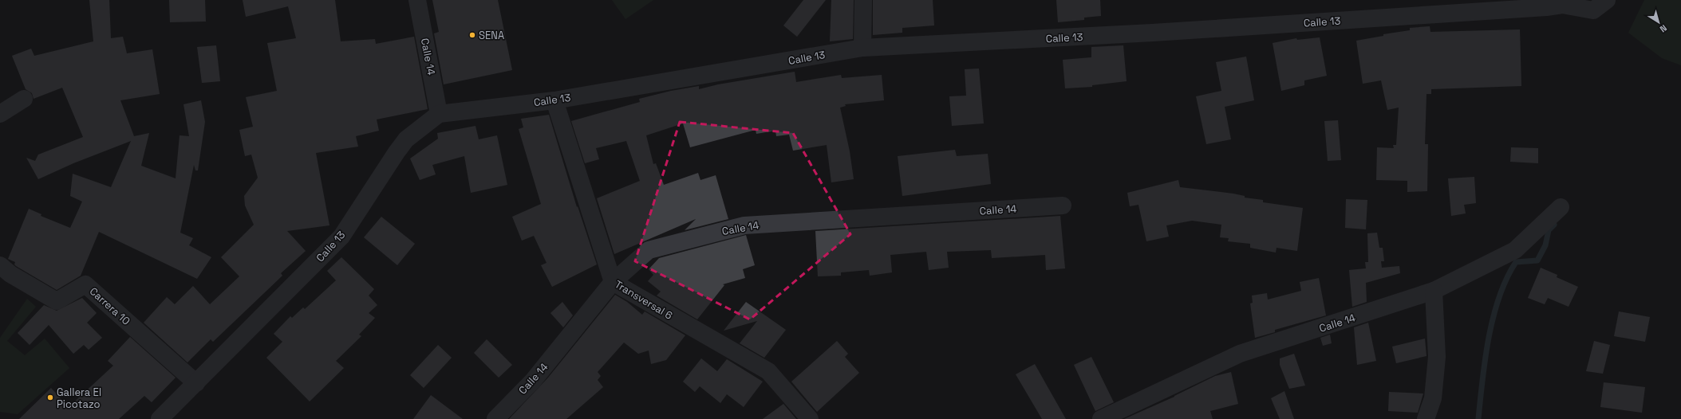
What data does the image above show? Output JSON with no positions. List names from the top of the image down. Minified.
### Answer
{"streets":{"street":["Calle 13","Calle 14","Transversal 6","Carrera 10"]},"crossings":[["Calle 13","Calle 14"],["Calle 13","Transversal 6"],["Calle 13","Carrera 10"],["Calle 14","Transversal 6"]],"places":["SENA","Gallera El Picotazo"],"north":"bottom right"}
